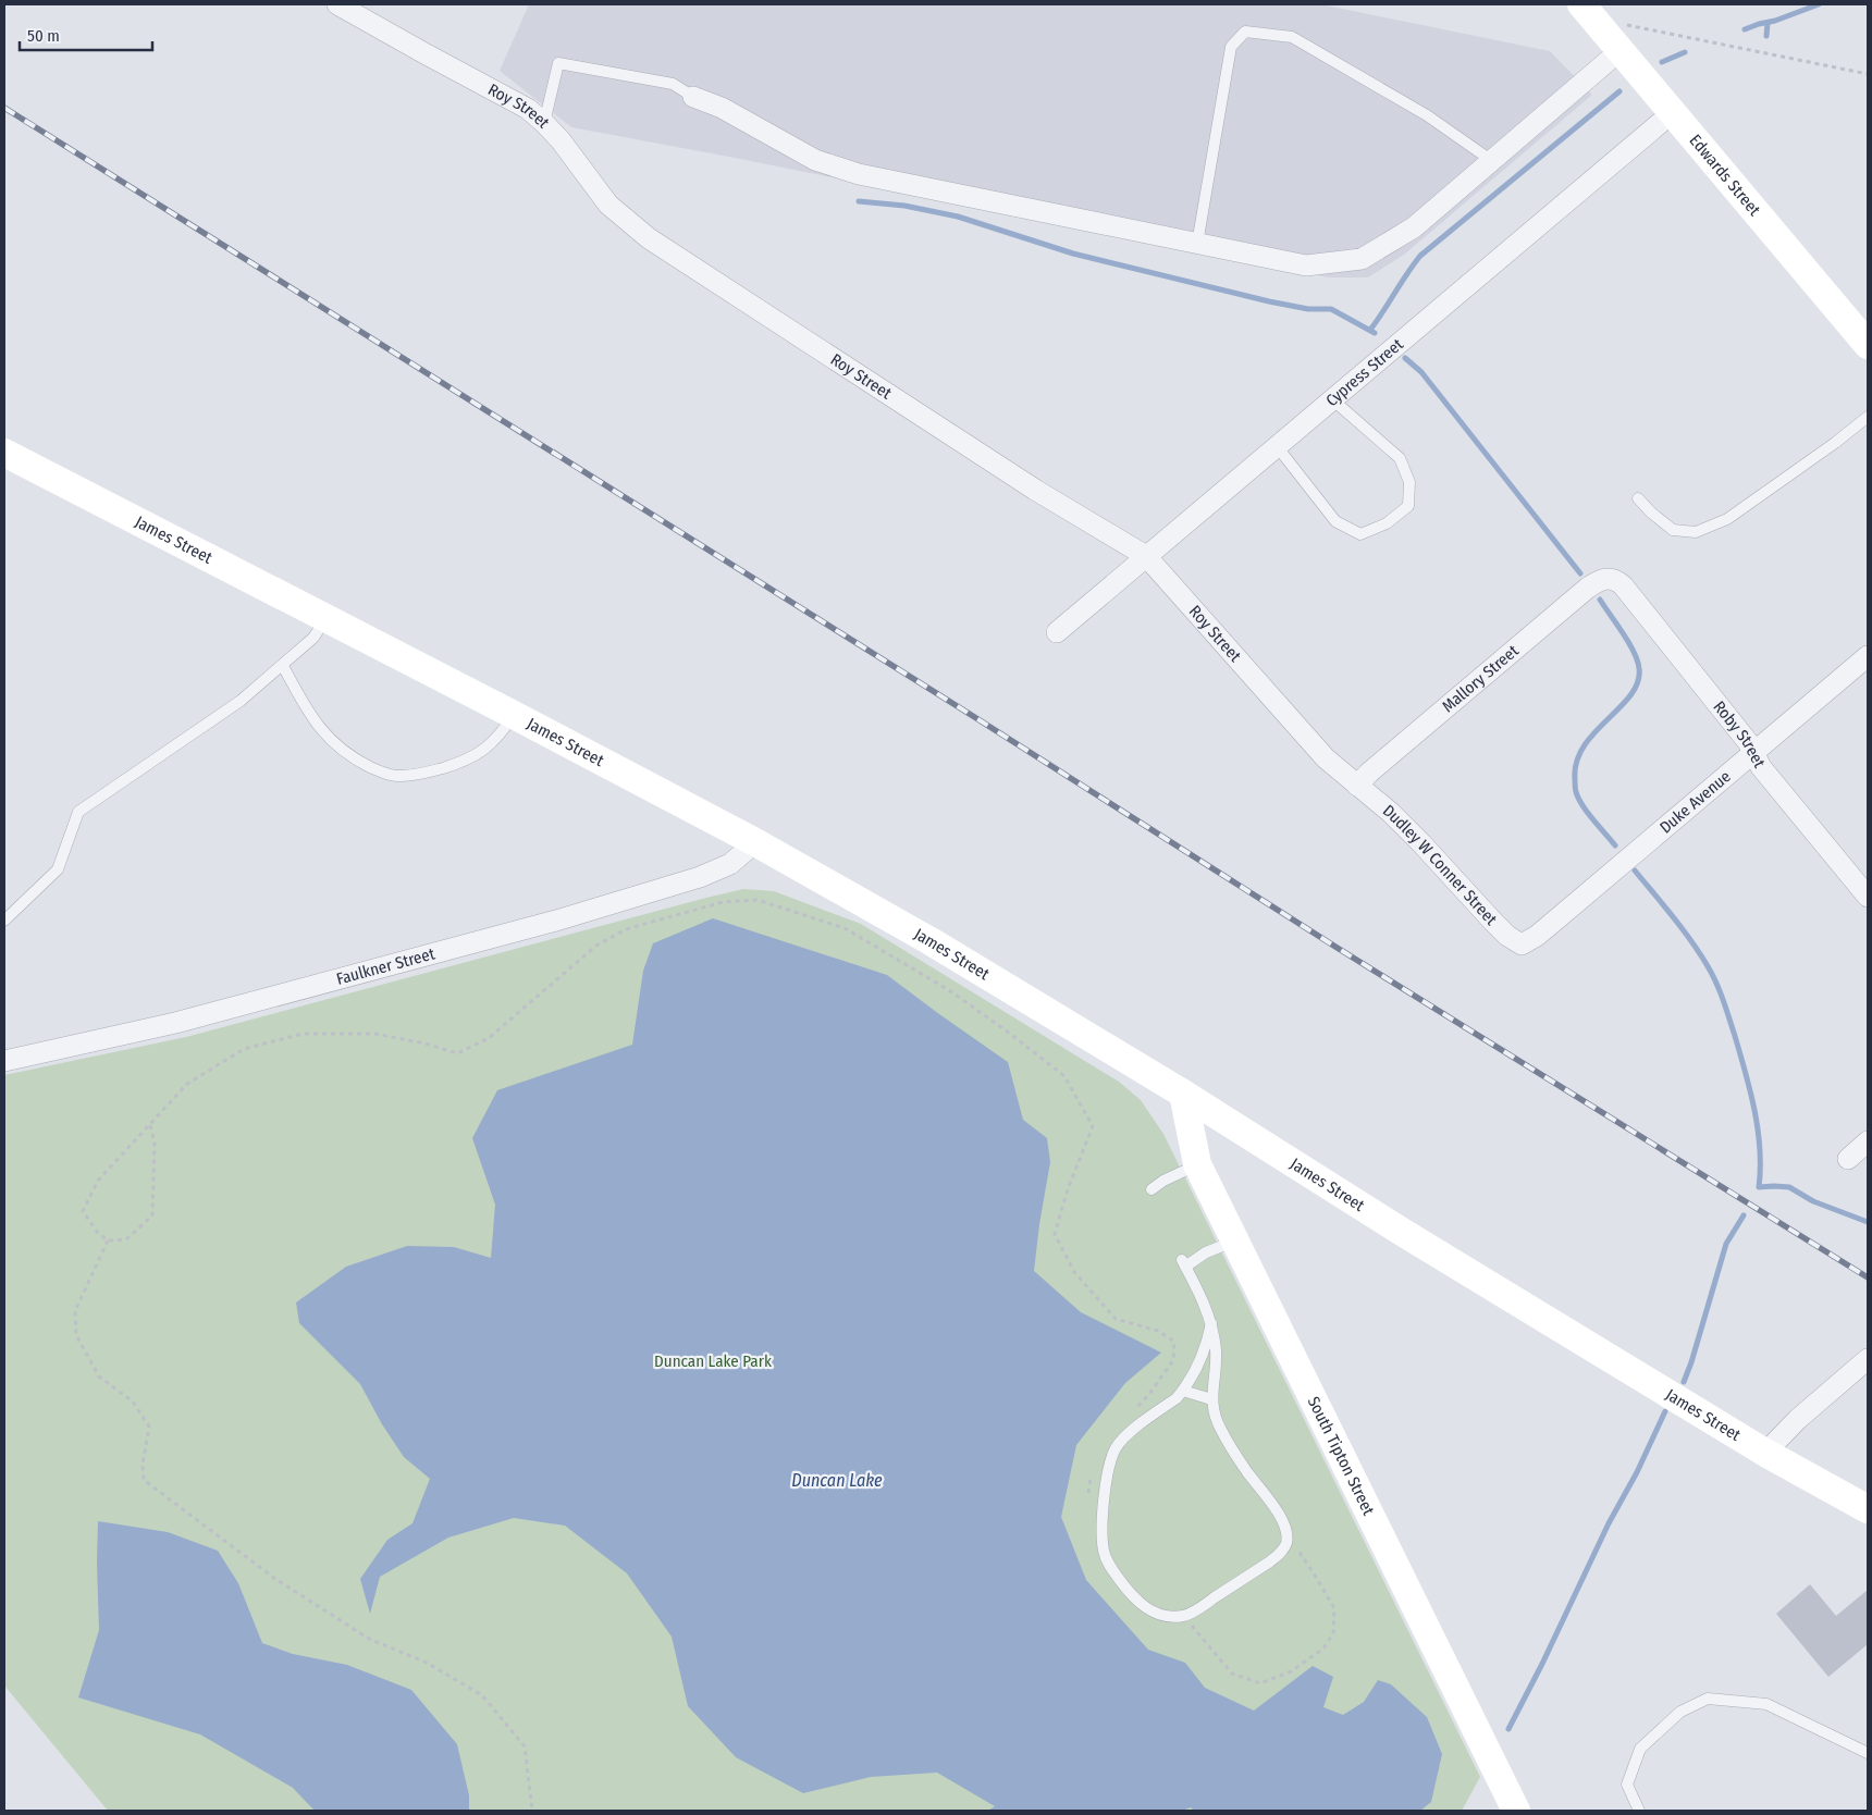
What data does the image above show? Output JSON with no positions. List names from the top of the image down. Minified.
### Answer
{"streets":{"street":["Roy Street","Edwards Street","Cypress Street","James Street","Mallory Street","Roby Street","Duke Avenue","Dudley W Conner Street","Faulkner Street","South Tipton Street"]},"crossings":[["Roy Street","Cypress Street"],["Roy Street","Mallory Street"],["Roy Street","Dudley W Conner Street"],["Edwards Street","Cypress Street"],["James Street","Faulkner Street"],["James Street","South Tipton Street"],["Mallory Street","Roby Street"],["Mallory Street","Dudley W Conner Street"],["Roby Street","Duke Avenue"],["Duke Avenue","Dudley W Conner Street"]],"water":["Duncan Lake"],"parks":["Duncan Lake Park"],"scale_bar":"50 m"}
